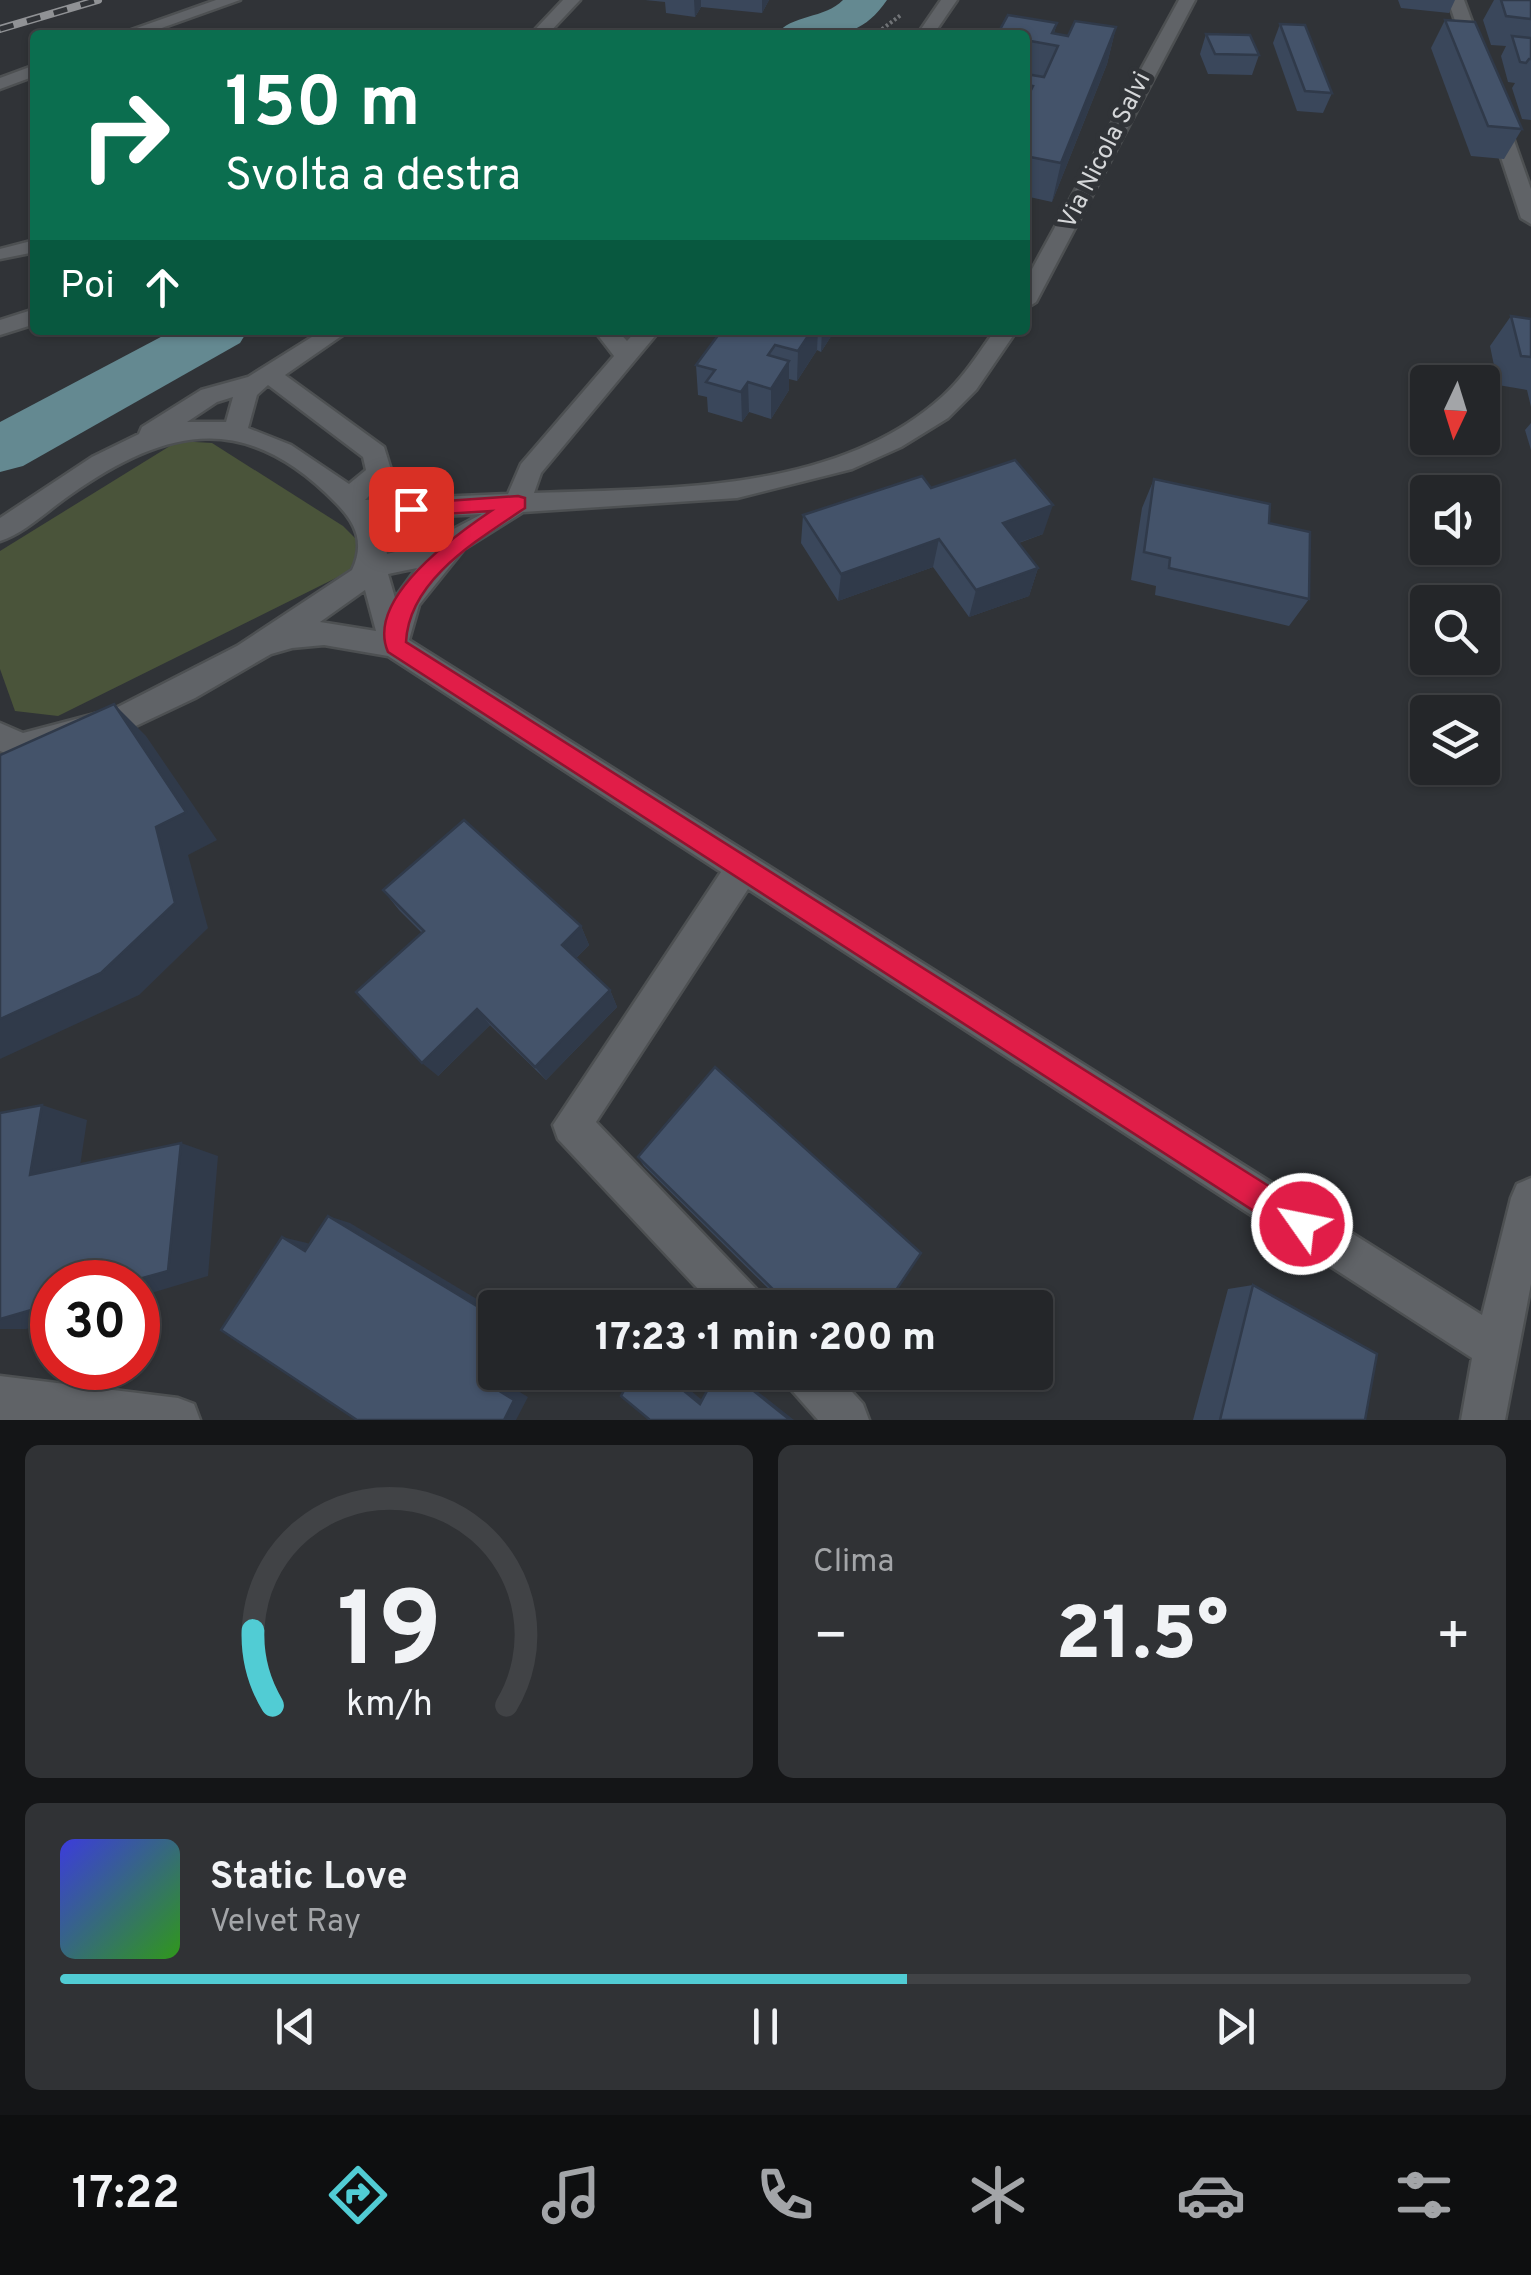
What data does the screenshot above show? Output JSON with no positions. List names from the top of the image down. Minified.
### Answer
{"streets":{"street":["Via Nicola Salvi"]},"north":"bottom","page":{"turn":["150 m","Svolta a destra"],"then":"Poi","limit":"30","trip":"17:23 · 1 min · 200 m","tile":"Clima","heat":["−","21.5°","+"],"song":["Static Love","Velvet Ray"],"tabs":"17:22","gauge":["19","km/h"]}}
